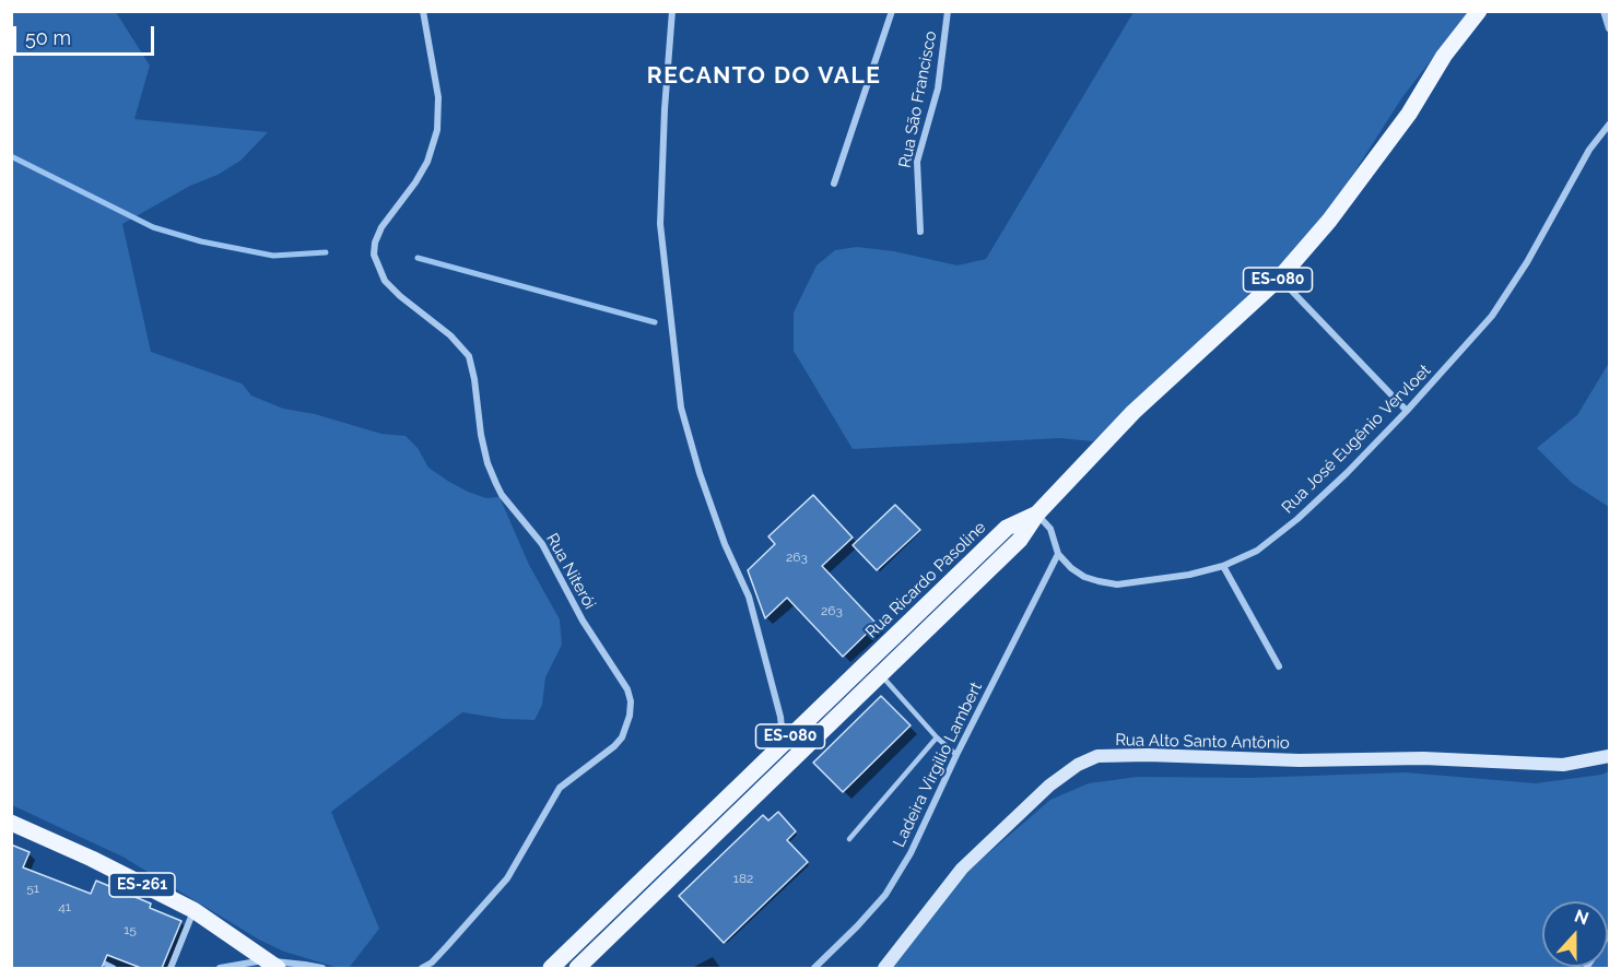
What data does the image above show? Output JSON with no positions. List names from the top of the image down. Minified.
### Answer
{"streets":{"main road":["ES-080","Rua Ricardo Pasoline","ES-261"],"street":["Rua São Francisco","Rua José Eugênio Vervloet","Rua Niterói","Rua Alto Santo Antônio","Ladeira Virgilio Lambert"]},"crossings":[["ES-080","Rua José Eugênio Vervloet"],["ES-080","Rua Ricardo Pasoline"],["Rua José Eugênio Vervloet","Rua Ricardo Pasoline"],["Rua José Eugênio Vervloet","Ladeira Virgilio Lambert"]],"districts":["RECANTO DO VALE"],"house_numbers":["263","263","182","51","41","15"],"scale_bar":"50 m","north":"top"}
